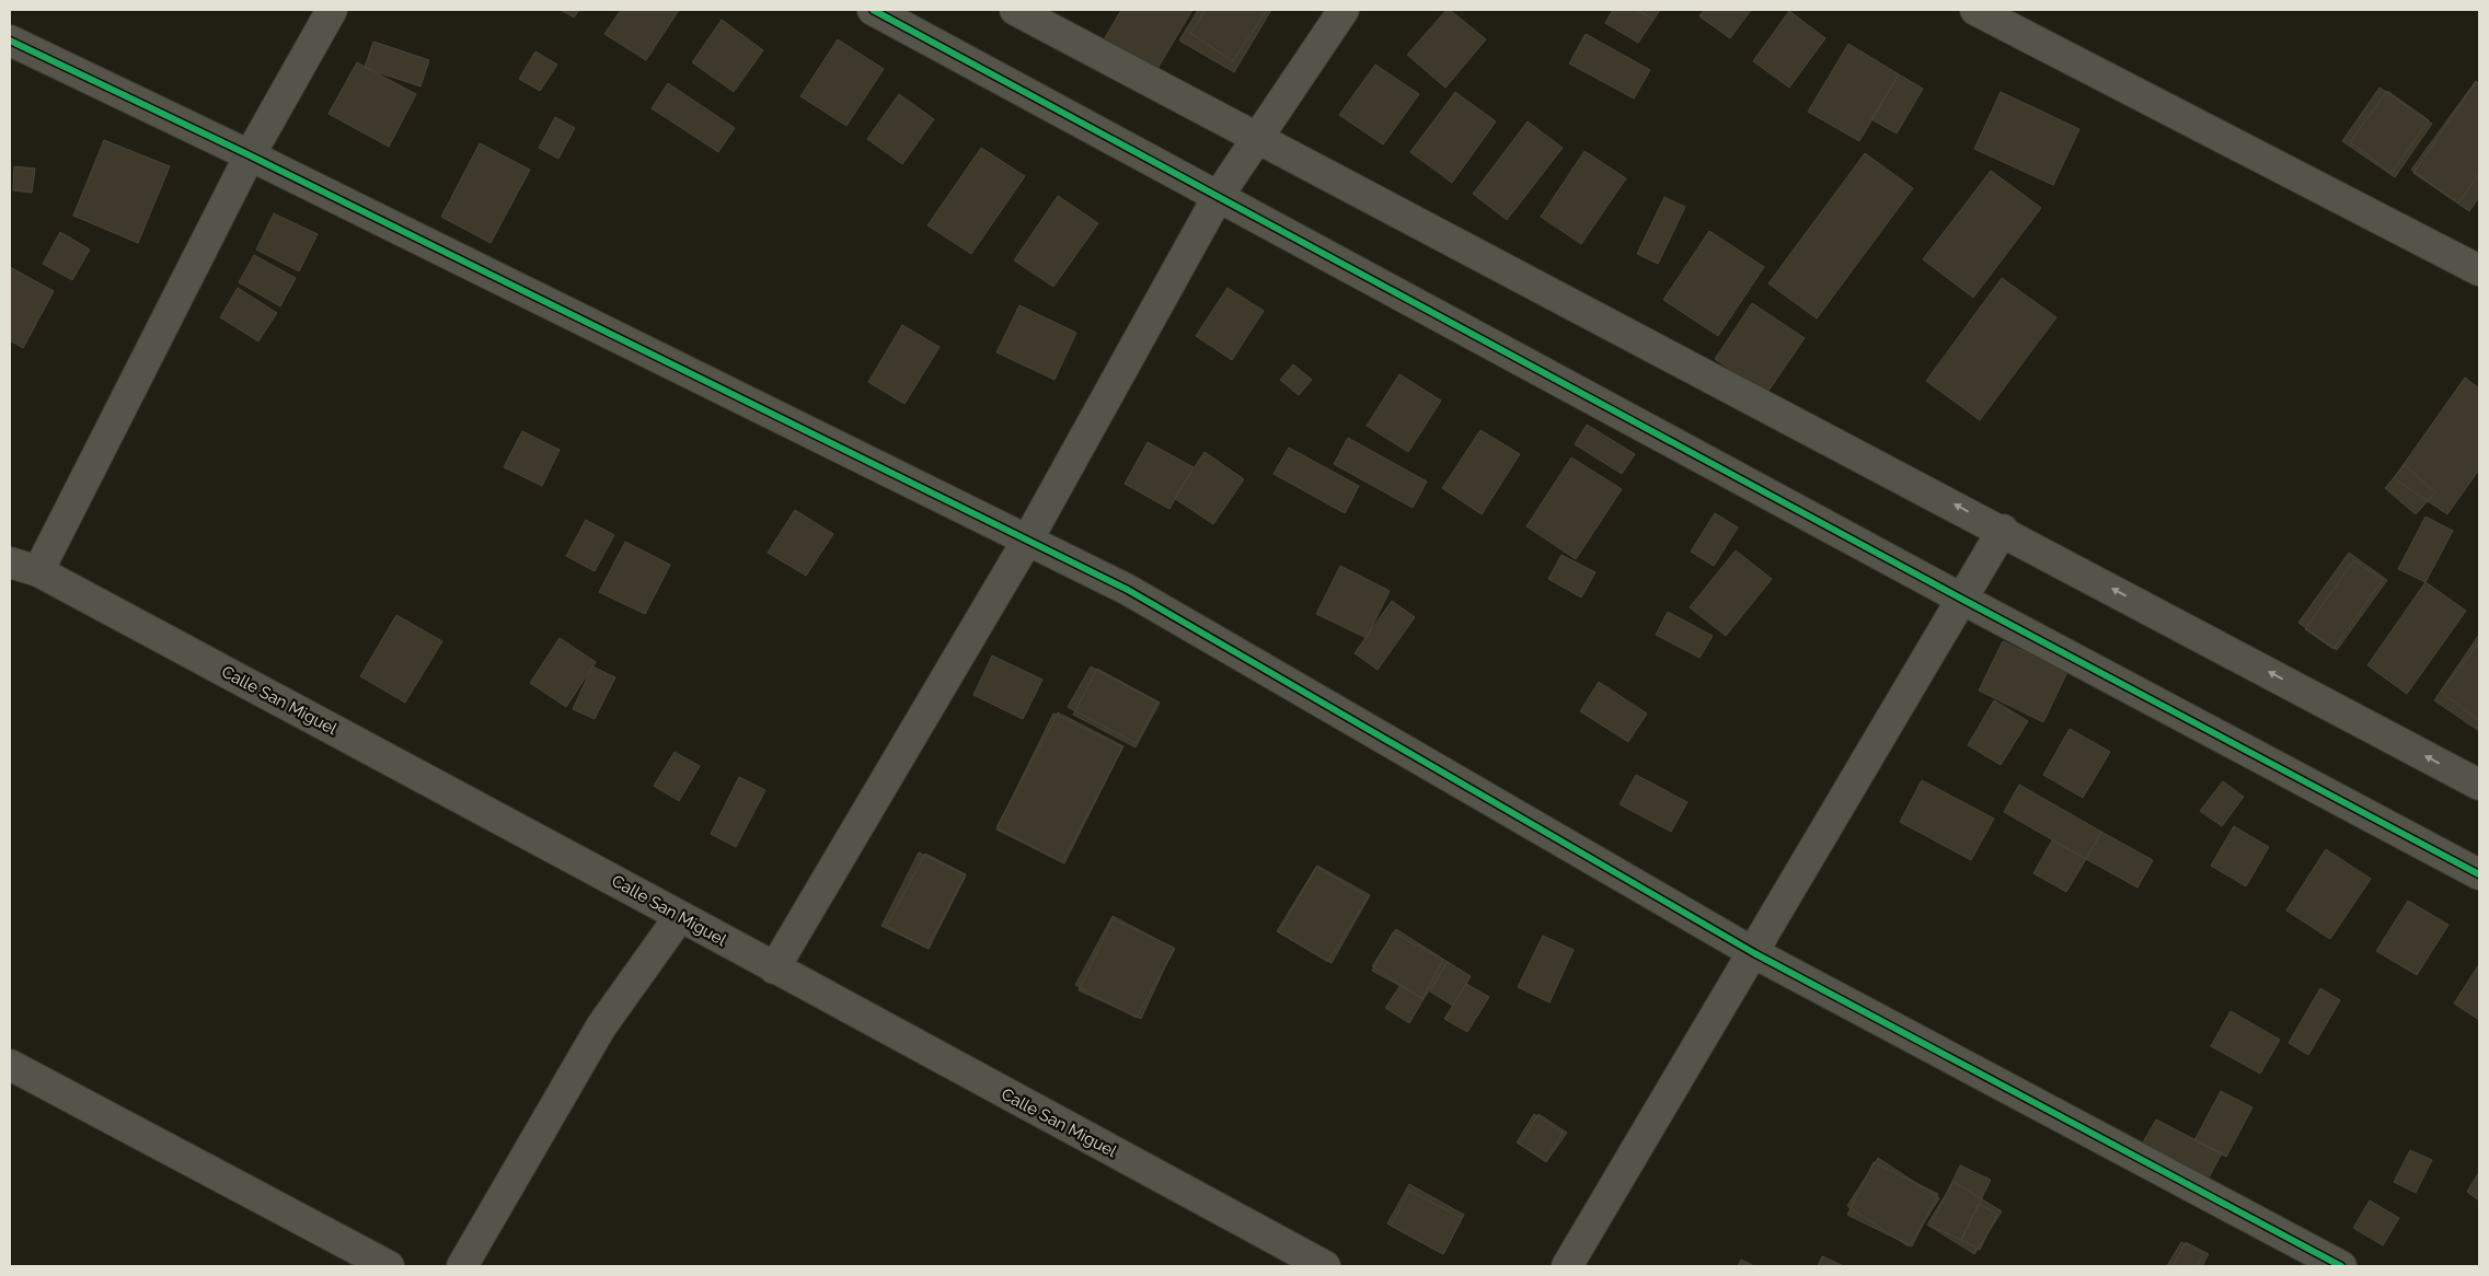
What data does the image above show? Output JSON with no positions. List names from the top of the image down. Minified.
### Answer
{"streets":{"street":["Calle San Miguel"]}}
